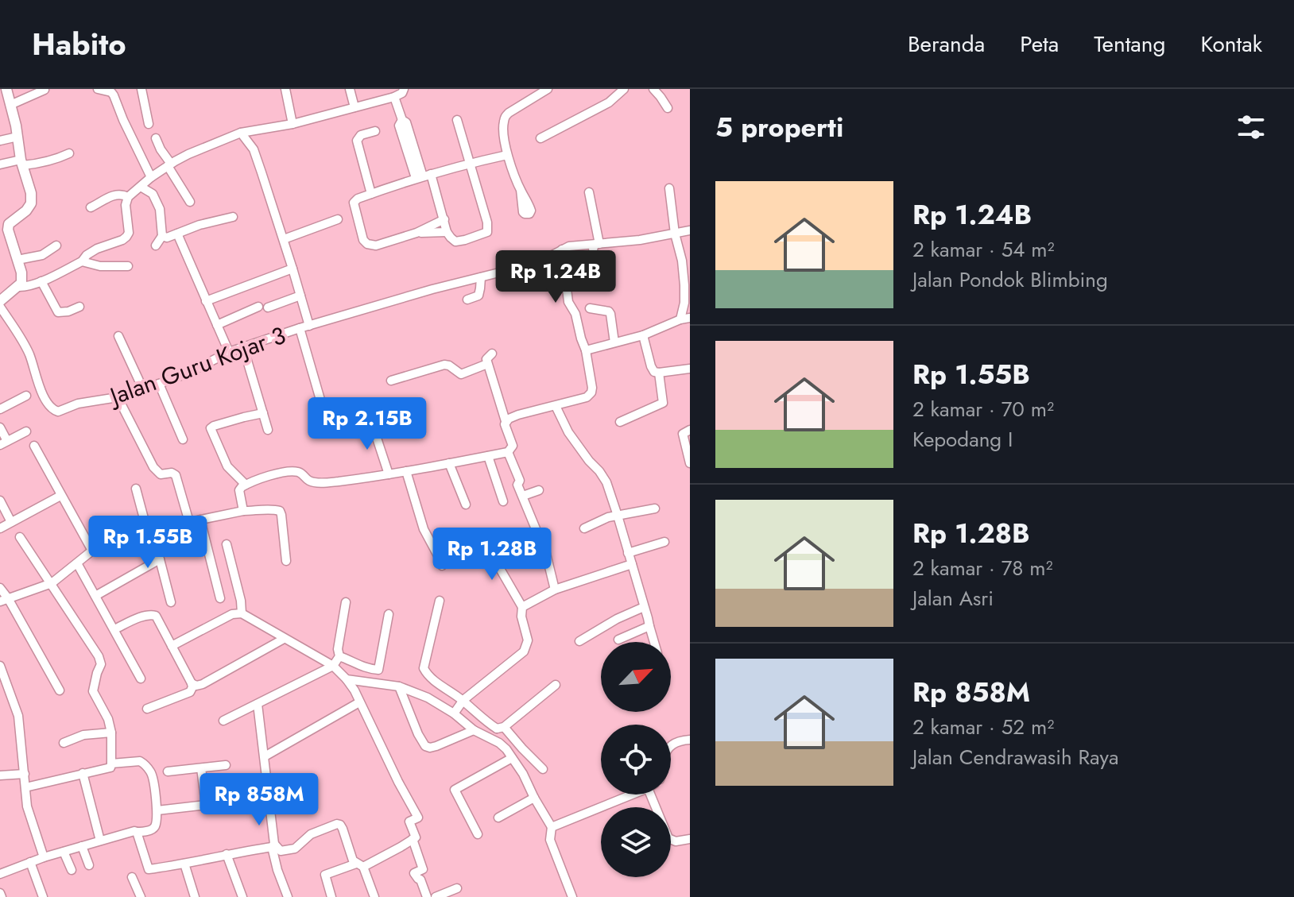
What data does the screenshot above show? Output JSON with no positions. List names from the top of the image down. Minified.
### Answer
{"streets":{"street":["Jalan Guru Kojar 3"]},"north":"top right","page":{"header":"Habito","nav":["Beranda","Peta","Tentang","Kontak"],"heading":"5 properti","list":[{"name":"Rp 1.24B","note":"2 kamar · 54 m² · Jalan Pondok Blimbing"},{"name":"Rp 1.55B","note":"2 kamar · 70 m² · Kepodang I"},{"name":"Rp 1.28B","note":"2 kamar · 78 m² · Jalan Asri"},{"name":"Rp 858M","note":"2 kamar · 52 m² · Jalan Cendrawasih Raya"}],"price":["Rp 1.24B","Rp 2.15B","Rp 1.55B","Rp 1.28B","Rp 858M"]}}
